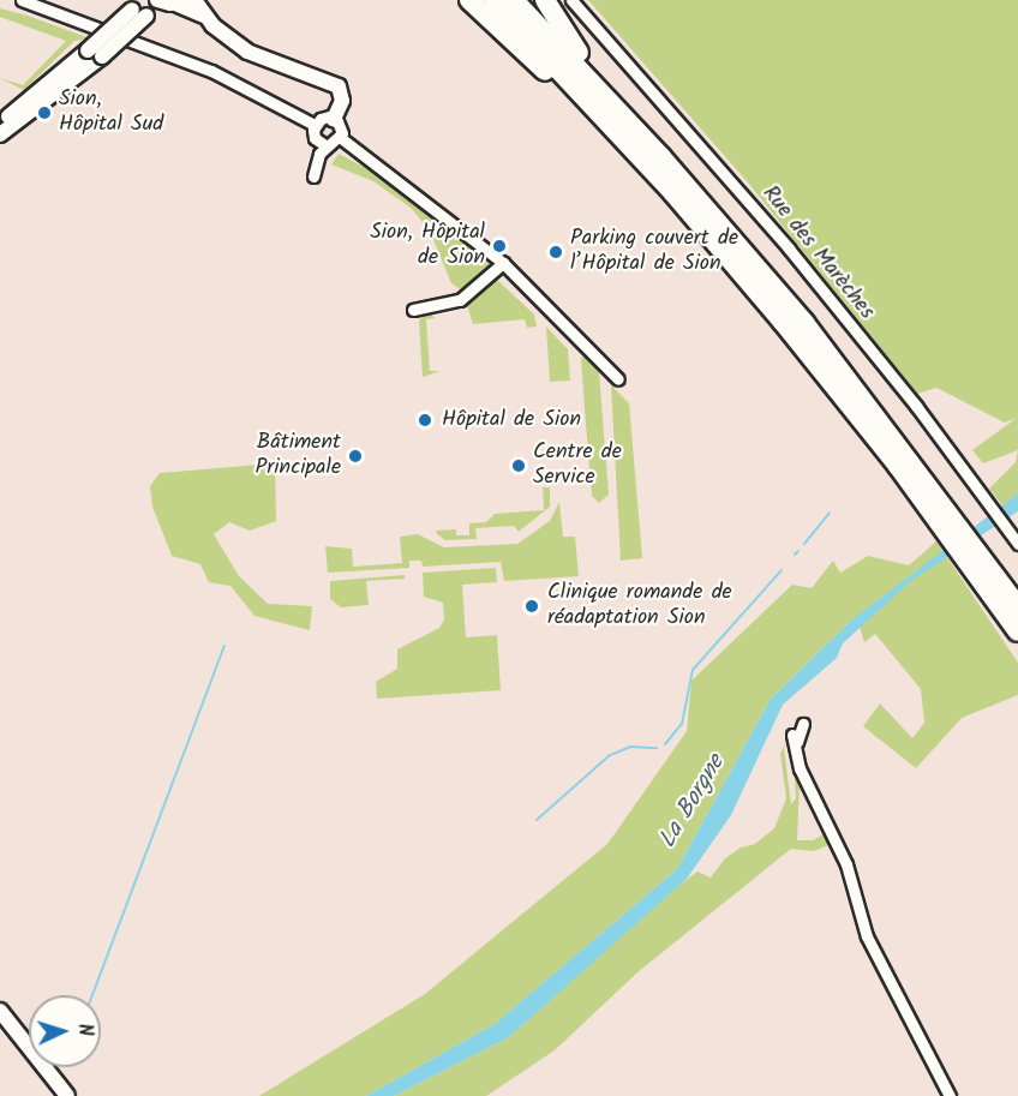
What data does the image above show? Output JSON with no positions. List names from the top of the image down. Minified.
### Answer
{"streets":{"street":["Rue des Marèches"]},"water":["La Borgne"],"places":["Sion, Hôpital Sud","Sion, Hôpital de Sion","Parking couvert de l’Hôpital de Sion","Hôpital de Sion","Bâtiment Principale","Centre de Service","Clinique romande de réadaptation Sion"],"north":"right"}
